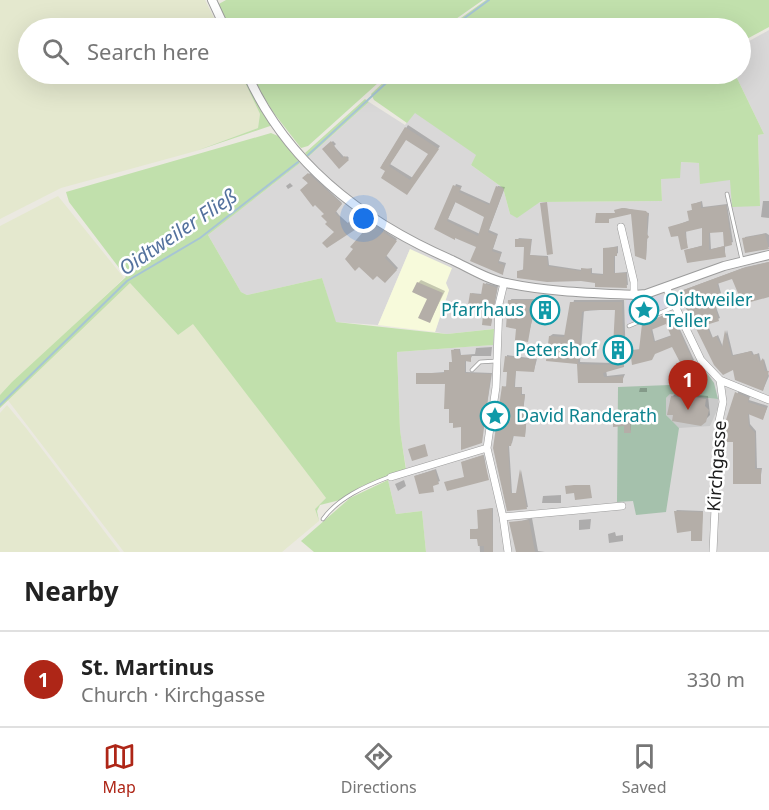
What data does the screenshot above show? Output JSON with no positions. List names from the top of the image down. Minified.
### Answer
{"streets":{"street":["Kirchgasse"]},"water":["Oidtweiler Fließ"],"places":{"building":["Pfarrhaus","Petershof"],"place":["Oidtweiler Teller","David Randerath"]},"page":{"search":"Search here","pins":"1","heading":"Nearby","list":[{"mark":"1","name":"St. Martinus","note":"Church · Kirchgasse","value":"330 m"}],"nav":["Map","Directions","Saved"]}}
